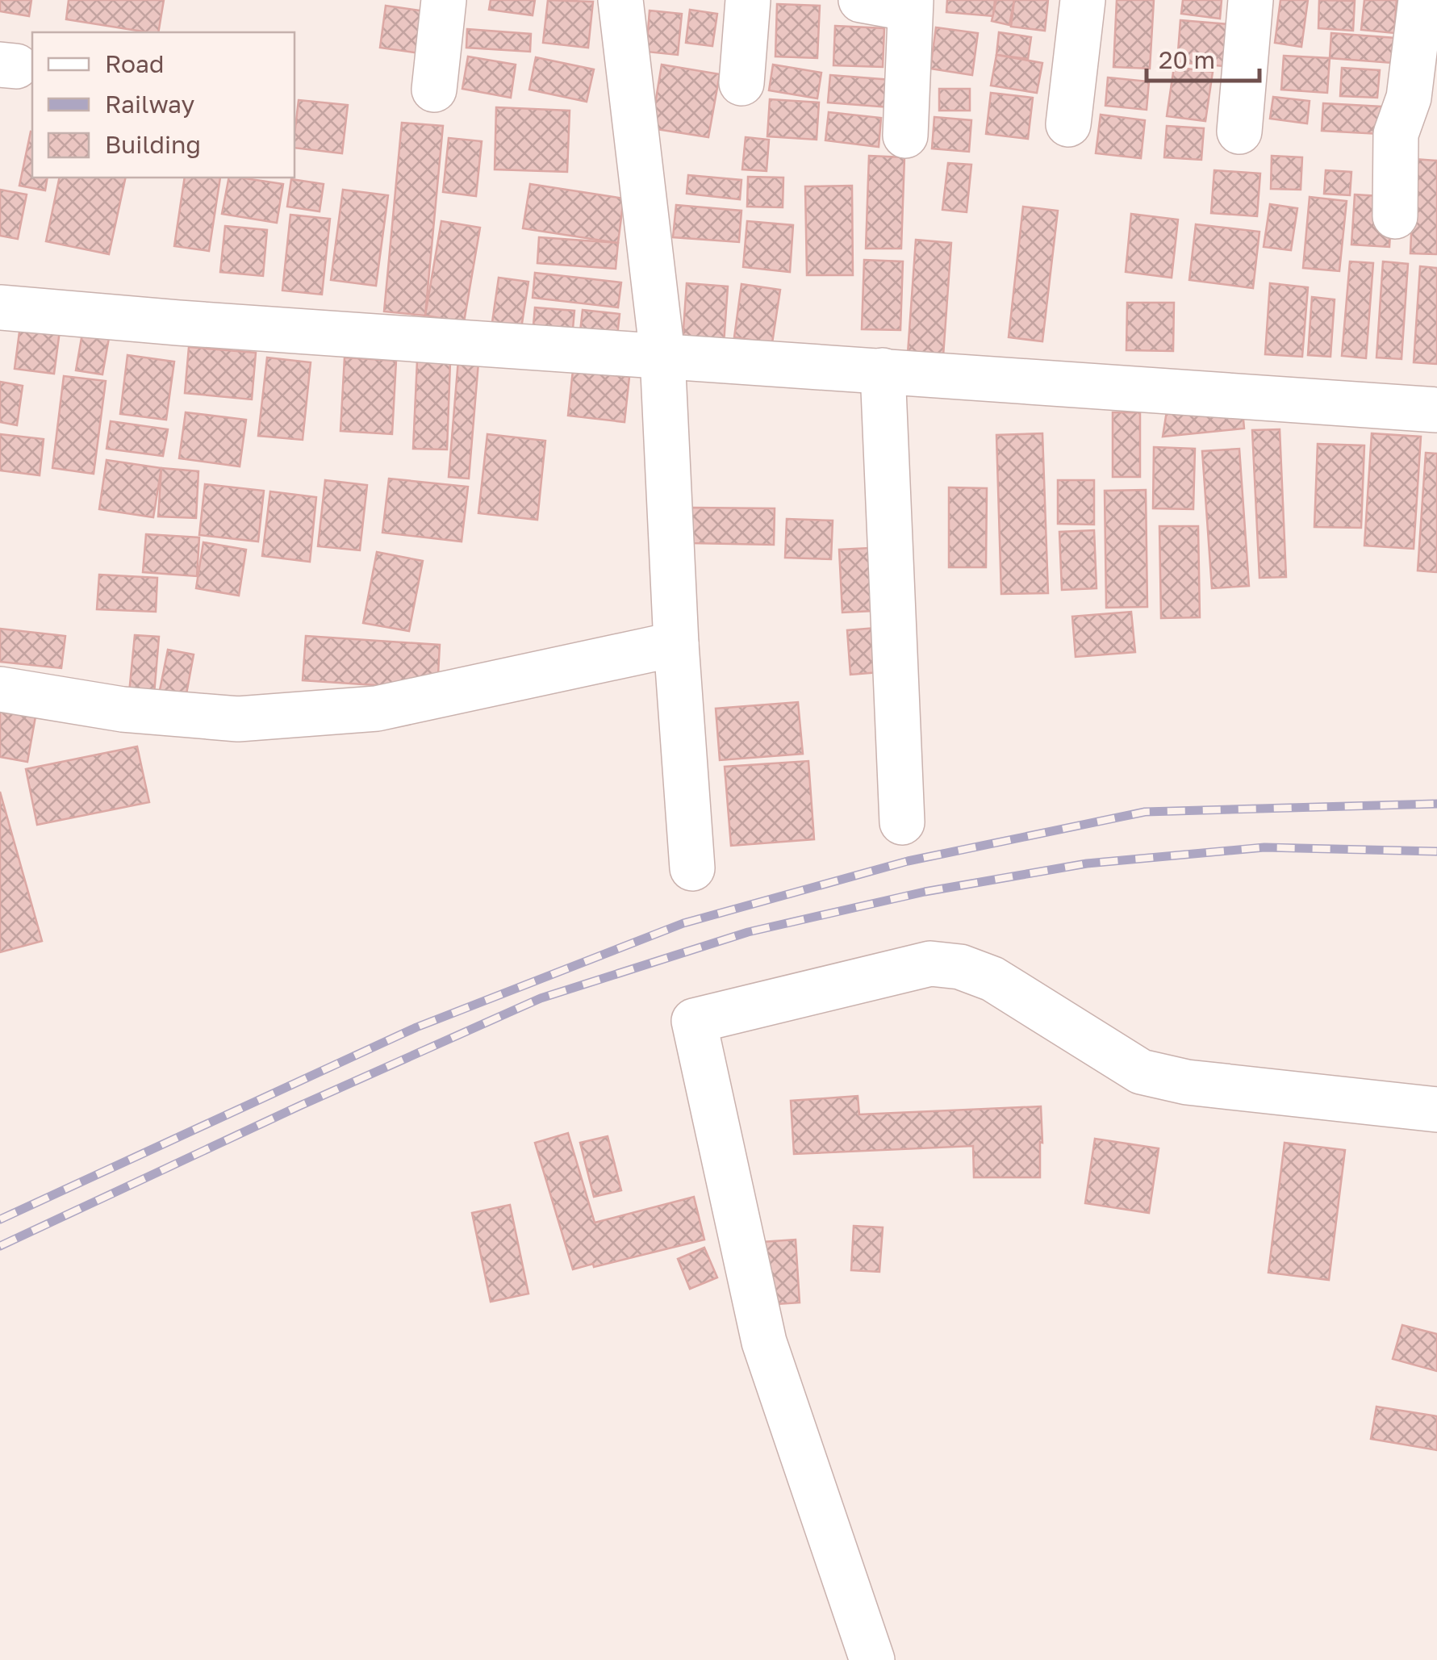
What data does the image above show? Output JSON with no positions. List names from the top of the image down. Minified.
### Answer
{"legend":["Road","Railway","Building"],"scale_bar":"20 m"}
